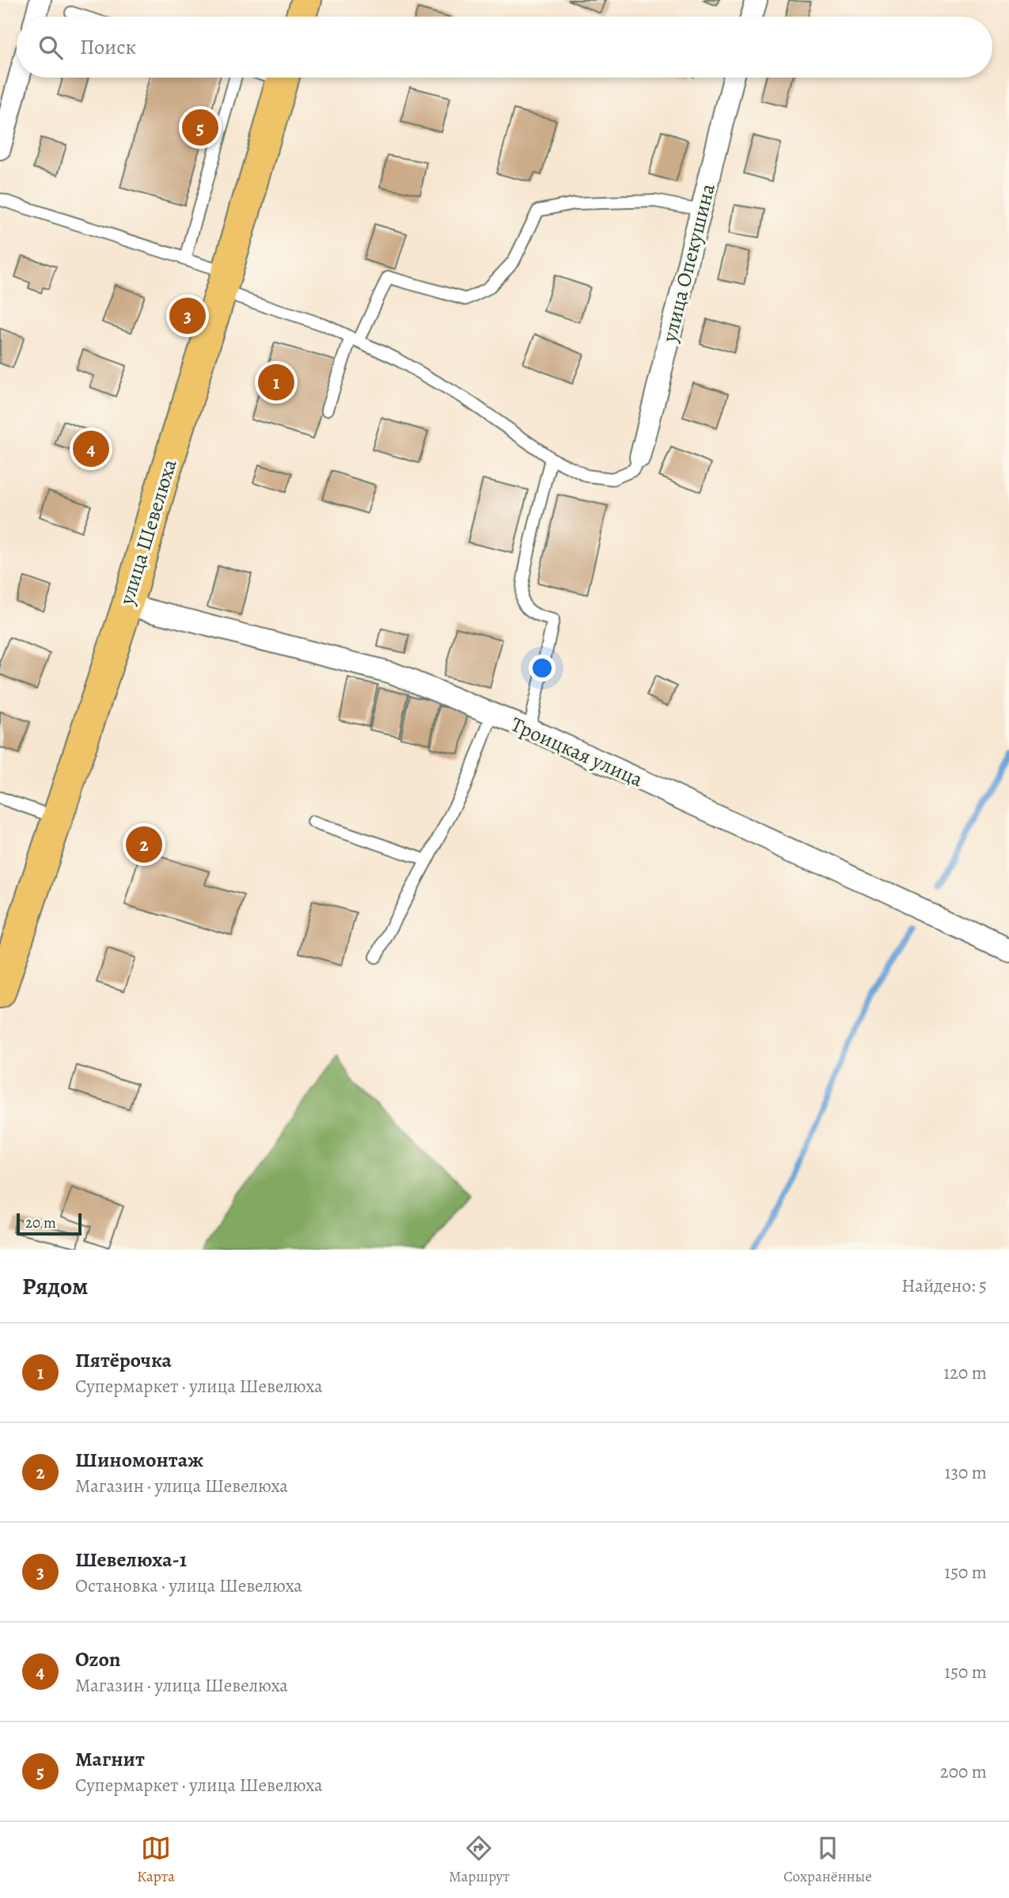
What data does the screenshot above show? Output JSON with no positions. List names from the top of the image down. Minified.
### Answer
{"streets":{"main road":["улица Шевелюха"],"street":["улица Опекушина","Троицкая улица"]},"crossings":[["улица Шевелюха","Троицкая улица"]],"scale_bar":"20 m","page":{"search":"Поиск","pins":["5","3","1","4","2"],"scale":"20 m","heading":["Рядом","Найдено: 5"],"list":[{"mark":"1","name":"Пятёрочка","note":"Супермаркет · улица Шевелюха","value":"120 m"},{"mark":"2","name":"Шиномонтаж","note":"Магазин · улица Шевелюха","value":"130 m"},{"mark":"3","name":"Шевелюха-1","note":"Остановка · улица Шевелюха","value":"150 m"},{"mark":"4","name":"Ozon","note":"Магазин · улица Шевелюха","value":"150 m"},{"mark":"5","name":"Магнит","note":"Супермаркет · улица Шевелюха","value":"200 m"}],"nav":["Карта","Маршрут","Сохранённые"]}}
